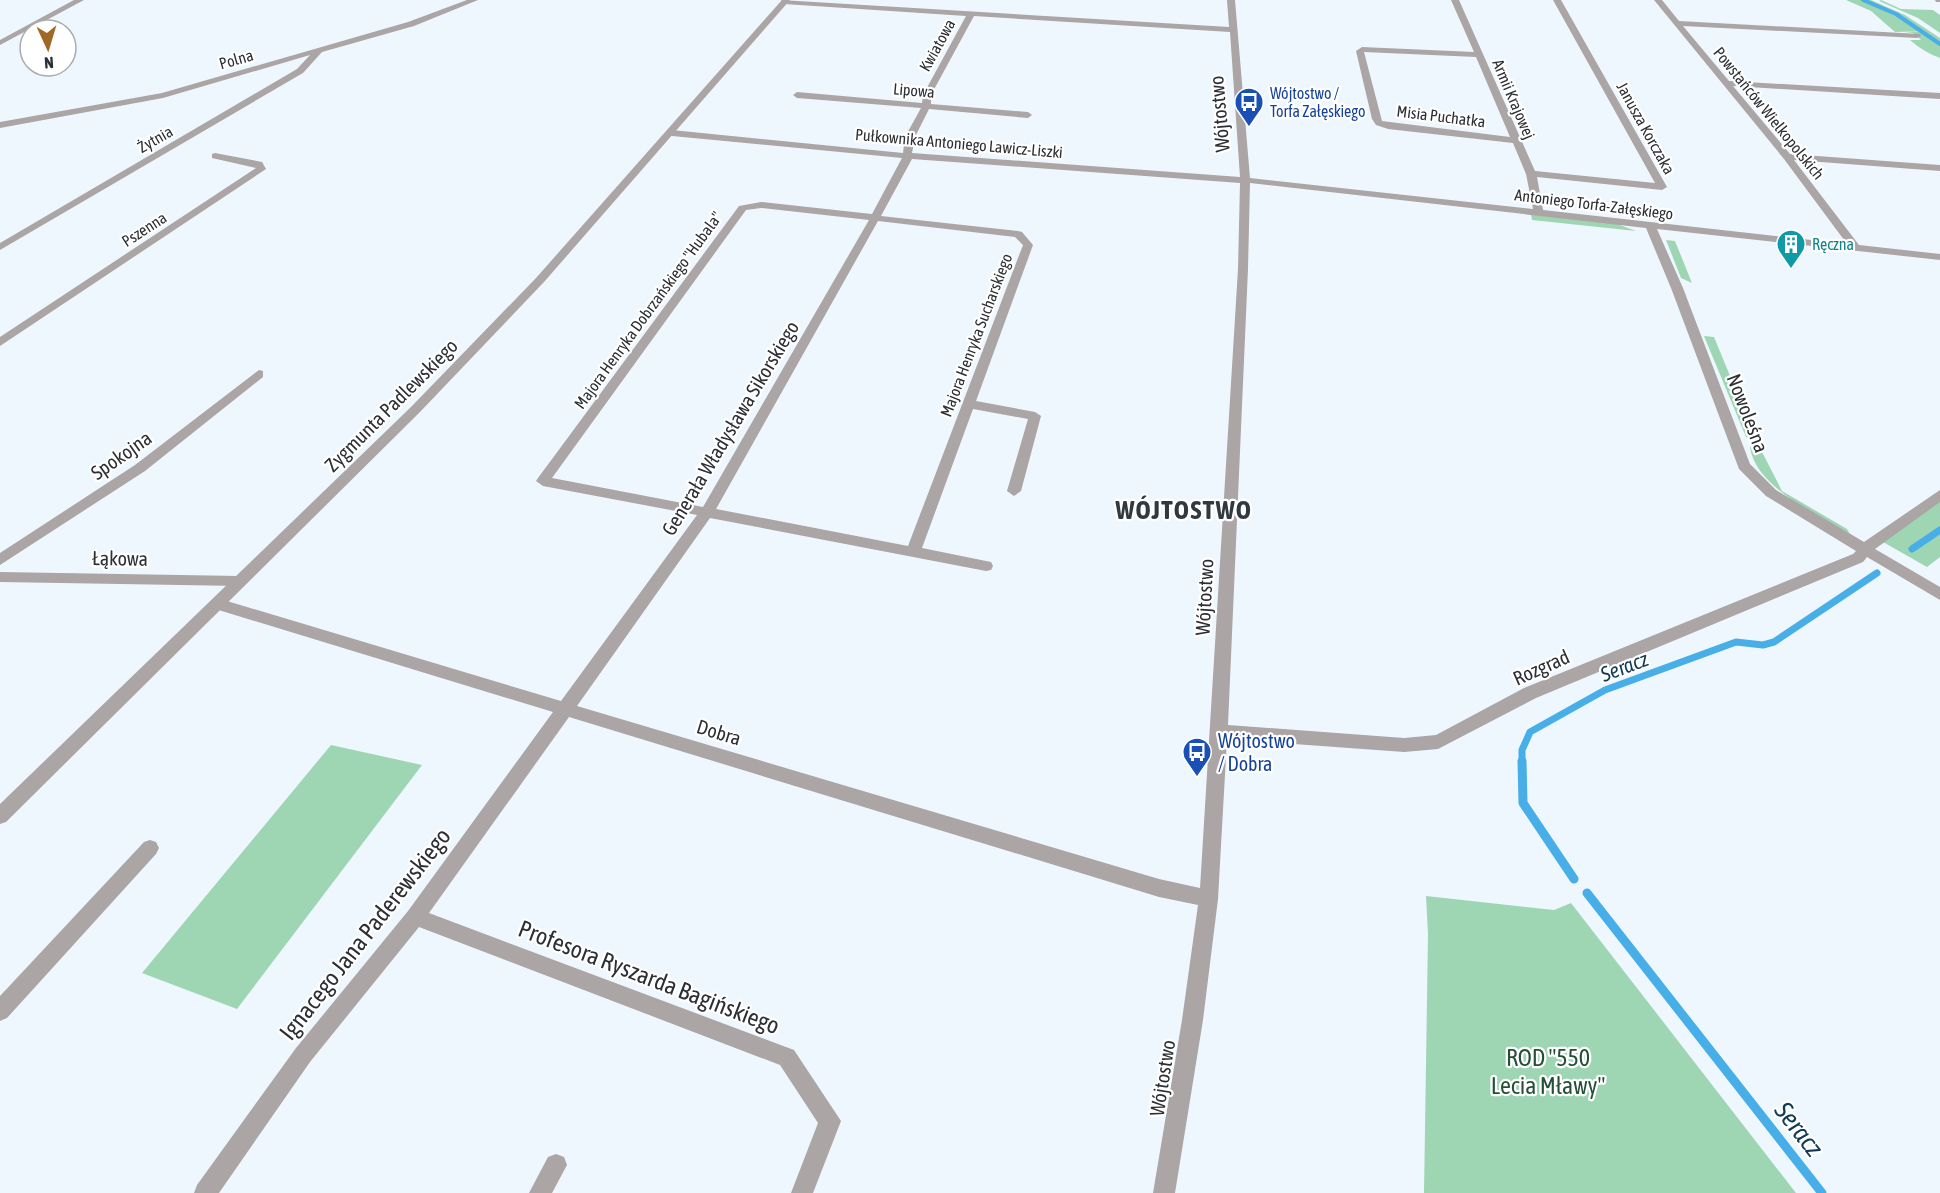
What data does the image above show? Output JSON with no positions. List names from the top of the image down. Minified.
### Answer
{"streets":{"street":["Kwiatowa","Polna","Lipowa","Armii Krajowej","Powstańców Wielkopolskich","Wójtostwo","Misia Puchatka","Janusza Korczaka","Żytnia","Pułkownika Antoniego Lawicz-Liszki","Antoniego Torfa-Załęskiego","Pszenna","Majora Henryka Dobrzańskiego \"Hubala\"","Majora Henryka Sucharskiego","Zygmunta Padlewskiego","Nowoleśna","Generała Władysława Sikorskiego","Spokojna","Łąkowa","Rozgrad","Dobra","Ignacego Jana Paderewskiego","Profesora Ryszarda Bagińskiego"]},"crossings":[["Kwiatowa","Lipowa"],["Kwiatowa","Pułkownika Antoniego Lawicz-Liszki"],["Kwiatowa","Generała Władysława Sikorskiego"],["Polna","Żytnia"],["Armii Krajowej","Misia Puchatka"],["Armii Krajowej","Janusza Korczaka"],["Armii Krajowej","Antoniego Torfa-Załęskiego"],["Powstańców Wielkopolskich","Antoniego Torfa-Załęskiego"],["Wójtostwo","Pułkownika Antoniego Lawicz-Liszki"],["Wójtostwo","Antoniego Torfa-Załęskiego"],["Wójtostwo","Rozgrad"],["Wójtostwo","Dobra"],["Pułkownika Antoniego Lawicz-Liszki","Antoniego Torfa-Załęskiego"],["Pułkownika Antoniego Lawicz-Liszki","Zygmunta Padlewskiego"],["Pułkownika Antoniego Lawicz-Liszki","Generała Władysława Sikorskiego"],["Antoniego Torfa-Załęskiego","Nowoleśna"],["Majora Henryka Dobrzańskiego \"Hubala\"","Majora Henryka Sucharskiego"],["Majora Henryka Dobrzańskiego \"Hubala\"","Generała Władysława Sikorskiego"],["Majora Henryka Sucharskiego","Generała Władysława Sikorskiego"],["Zygmunta Padlewskiego","Łąkowa"],["Zygmunta Padlewskiego","Dobra"],["Nowoleśna","Rozgrad"],["Generała Władysława Sikorskiego","Dobra"],["Generała Władysława Sikorskiego","Ignacego Jana Paderewskiego"],["Dobra","Ignacego Jana Paderewskiego"],["Ignacego Jana Paderewskiego","Profesora Ryszarda Bagińskiego"]],"districts":["WÓJTOSTWO"],"water":["Seracz"],"parks":["ROD \"550 Lecia Mławy\""],"places":{"bus stop":["Wójtostwo / Torfa Załęskiego","Wójtostwo / Dobra"],"building":["Ręczna"]},"north":"bottom"}
